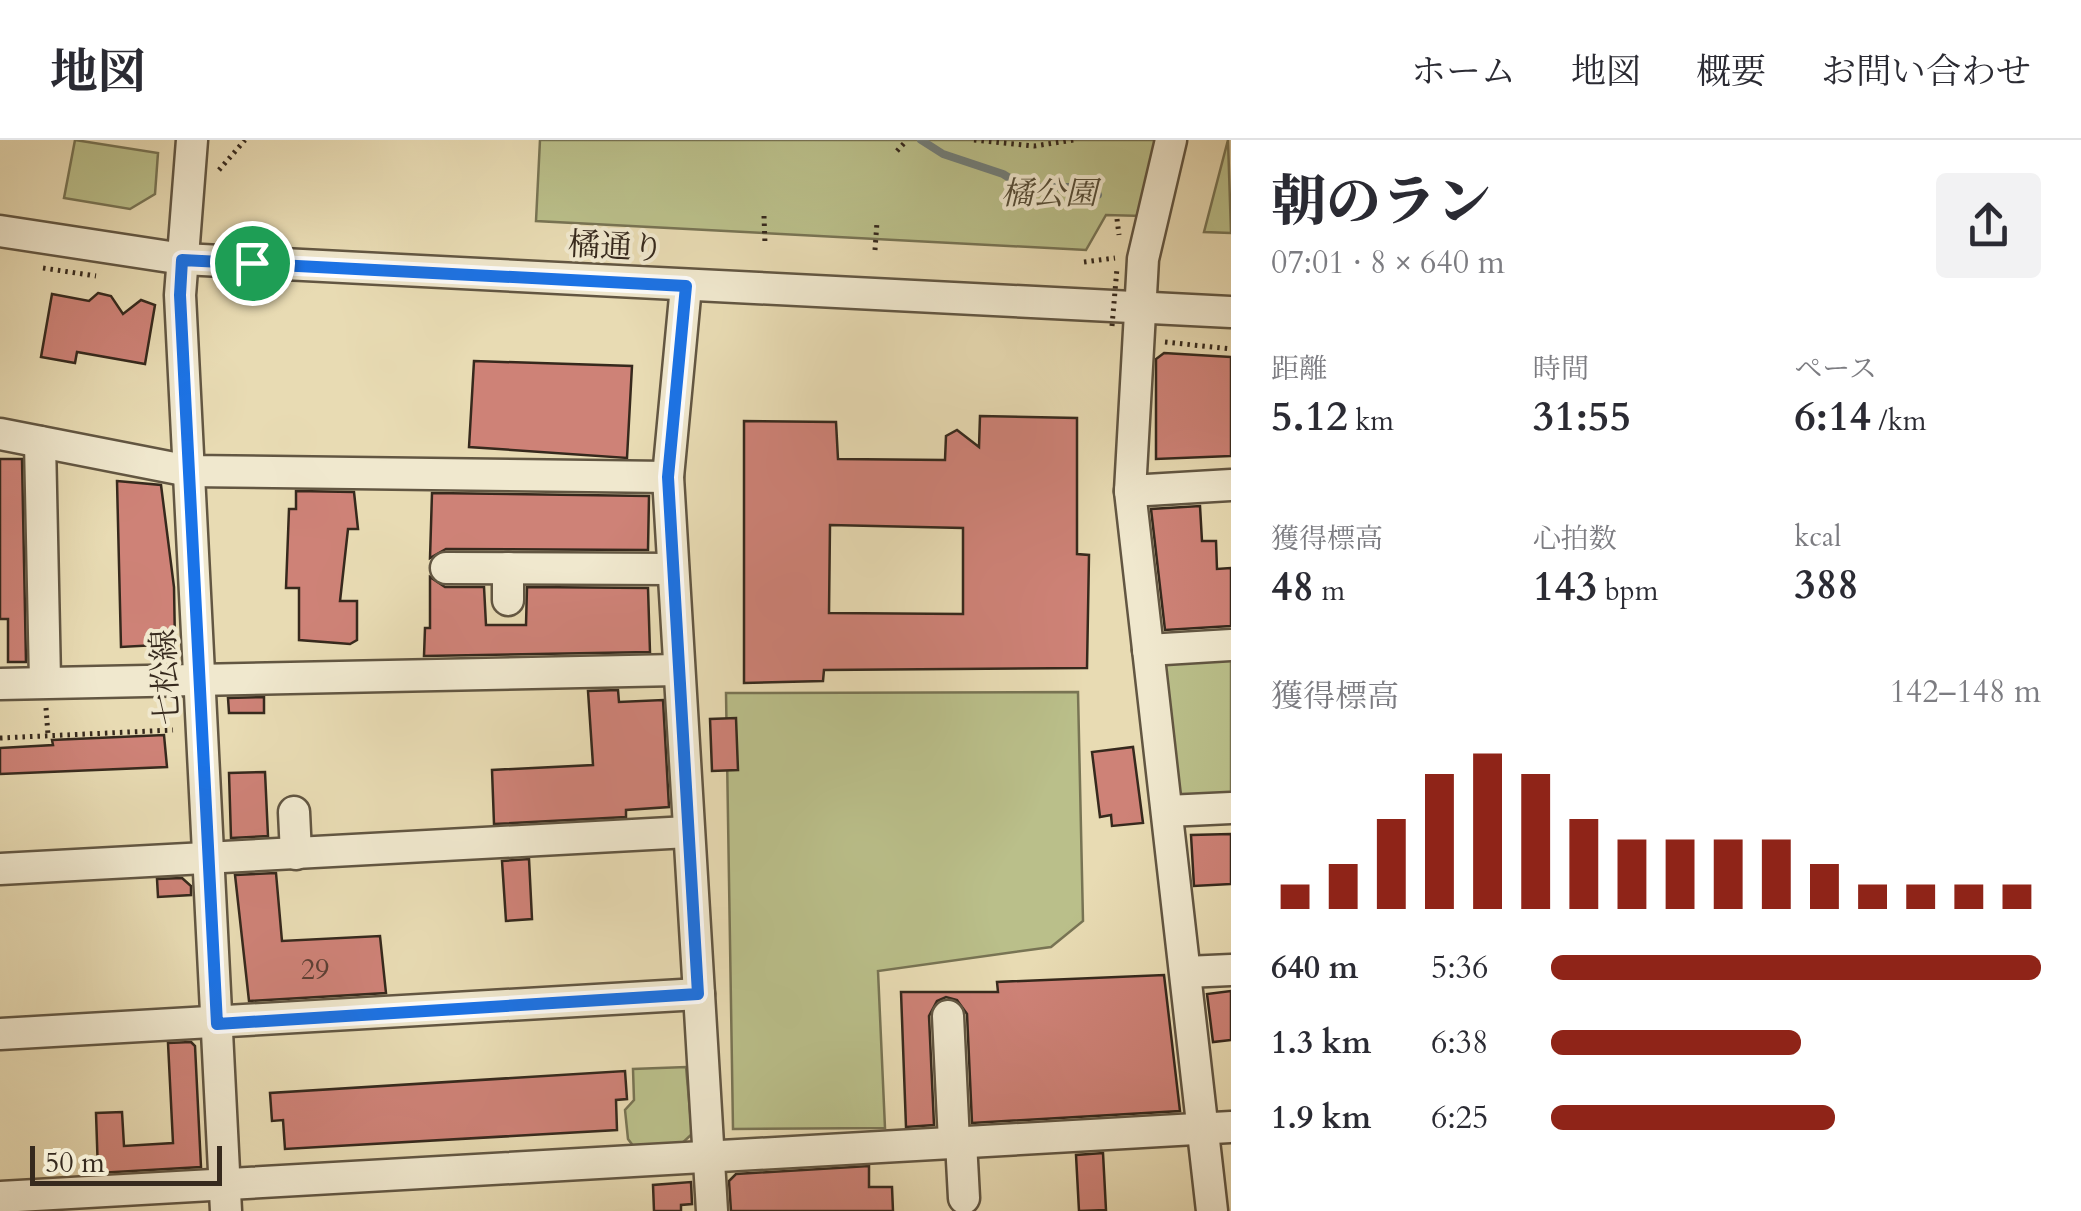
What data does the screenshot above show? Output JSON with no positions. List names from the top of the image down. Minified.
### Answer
{"streets":{"street":["橘通り","七松線"]},"crossings":[["橘通り","七松線"]],"parks":["橘公園"],"house_numbers":["29"],"scale_bar":"50 m","page":{"header":"地図","nav":["ホーム","地図","概要","お問い合わせ"],"heading":["朝のラン","07:01 · 8 × 640 m"],"stats":[["距離","5.12 km"],["時間","31:55"],["ペース","6:14 /km"],["獲得標高","48 m"],["心拍数","143 bpm"],["kcal","388"]],"chart":["獲得標高","142–148 m"],"list":[{"name":"640 m","note":"5:36"},{"name":"1.3 km","note":"6:38"},{"name":"1.9 km","note":"6:25"}],"scale":"50 m"}}
